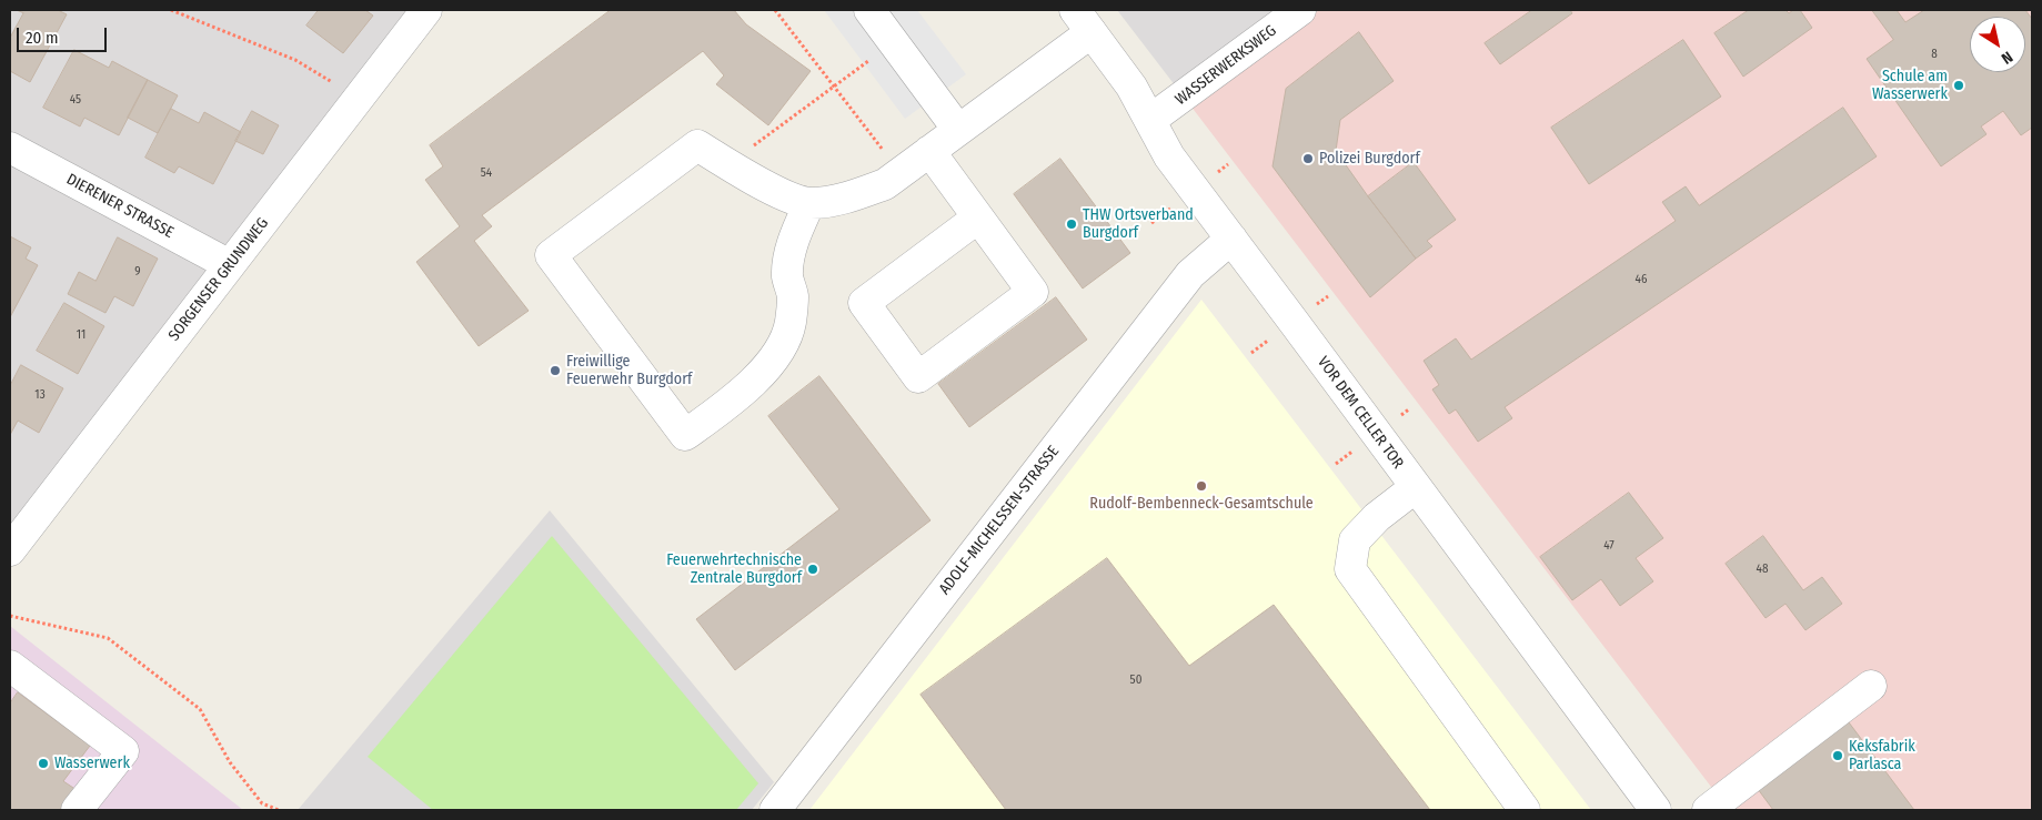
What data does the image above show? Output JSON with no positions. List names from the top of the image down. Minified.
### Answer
{"streets":{"street":["WASSERWERKSWEG","DIERENER STRASSE","SORGENSER GRUNDWEG","VOR DEM CELLER TOR","ADOLF-MICHELSSEN-STRASSE"]},"crossings":[["WASSERWERKSWEG","VOR DEM CELLER TOR"],["DIERENER STRASSE","SORGENSER GRUNDWEG"],["VOR DEM CELLER TOR","ADOLF-MICHELSSEN-STRASSE"]],"places":["Schule am Wasserwerk","Polizei Burgdorf","THW Ortsverband Burgdorf","Freiwillige Feuerwehr Burgdorf","Rudolf-Bembenneck-Gesamtschule","Feuerwehrtechnische Zentrale Burgdorf","Keksfabrik Parlasca","Wasserwerk"],"house_numbers":["8","45","54","9","46","11","13","47","48","50"],"scale_bar":"20 m","north":"bottom right"}
